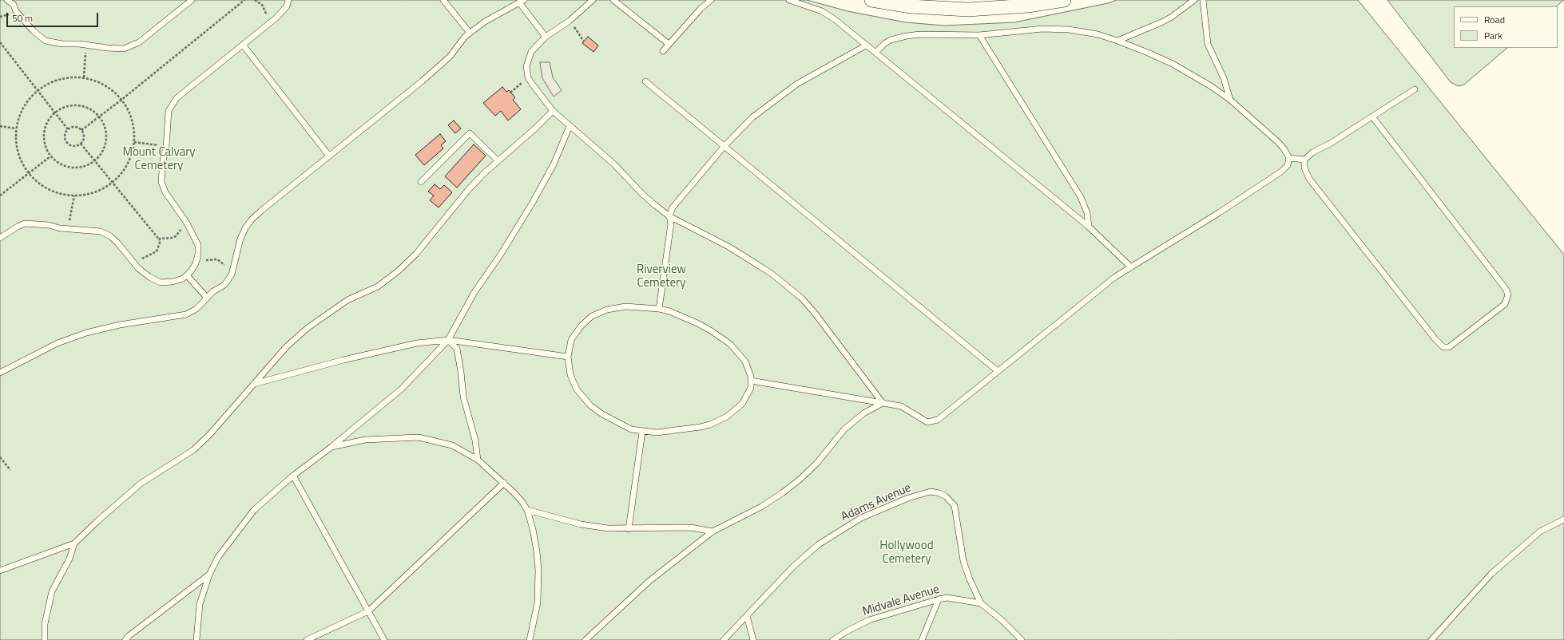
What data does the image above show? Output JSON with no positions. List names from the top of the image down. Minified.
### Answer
{"streets":{"lane":["Adams Avenue","Midvale Avenue"]},"crossings":[["Adams Avenue","Midvale Avenue"]],"parks":["Mount Calvary Cemetery","Riverview Cemetery","Hollywood Cemetery"],"legend":["Road","Park"],"scale_bar":"50 m"}
